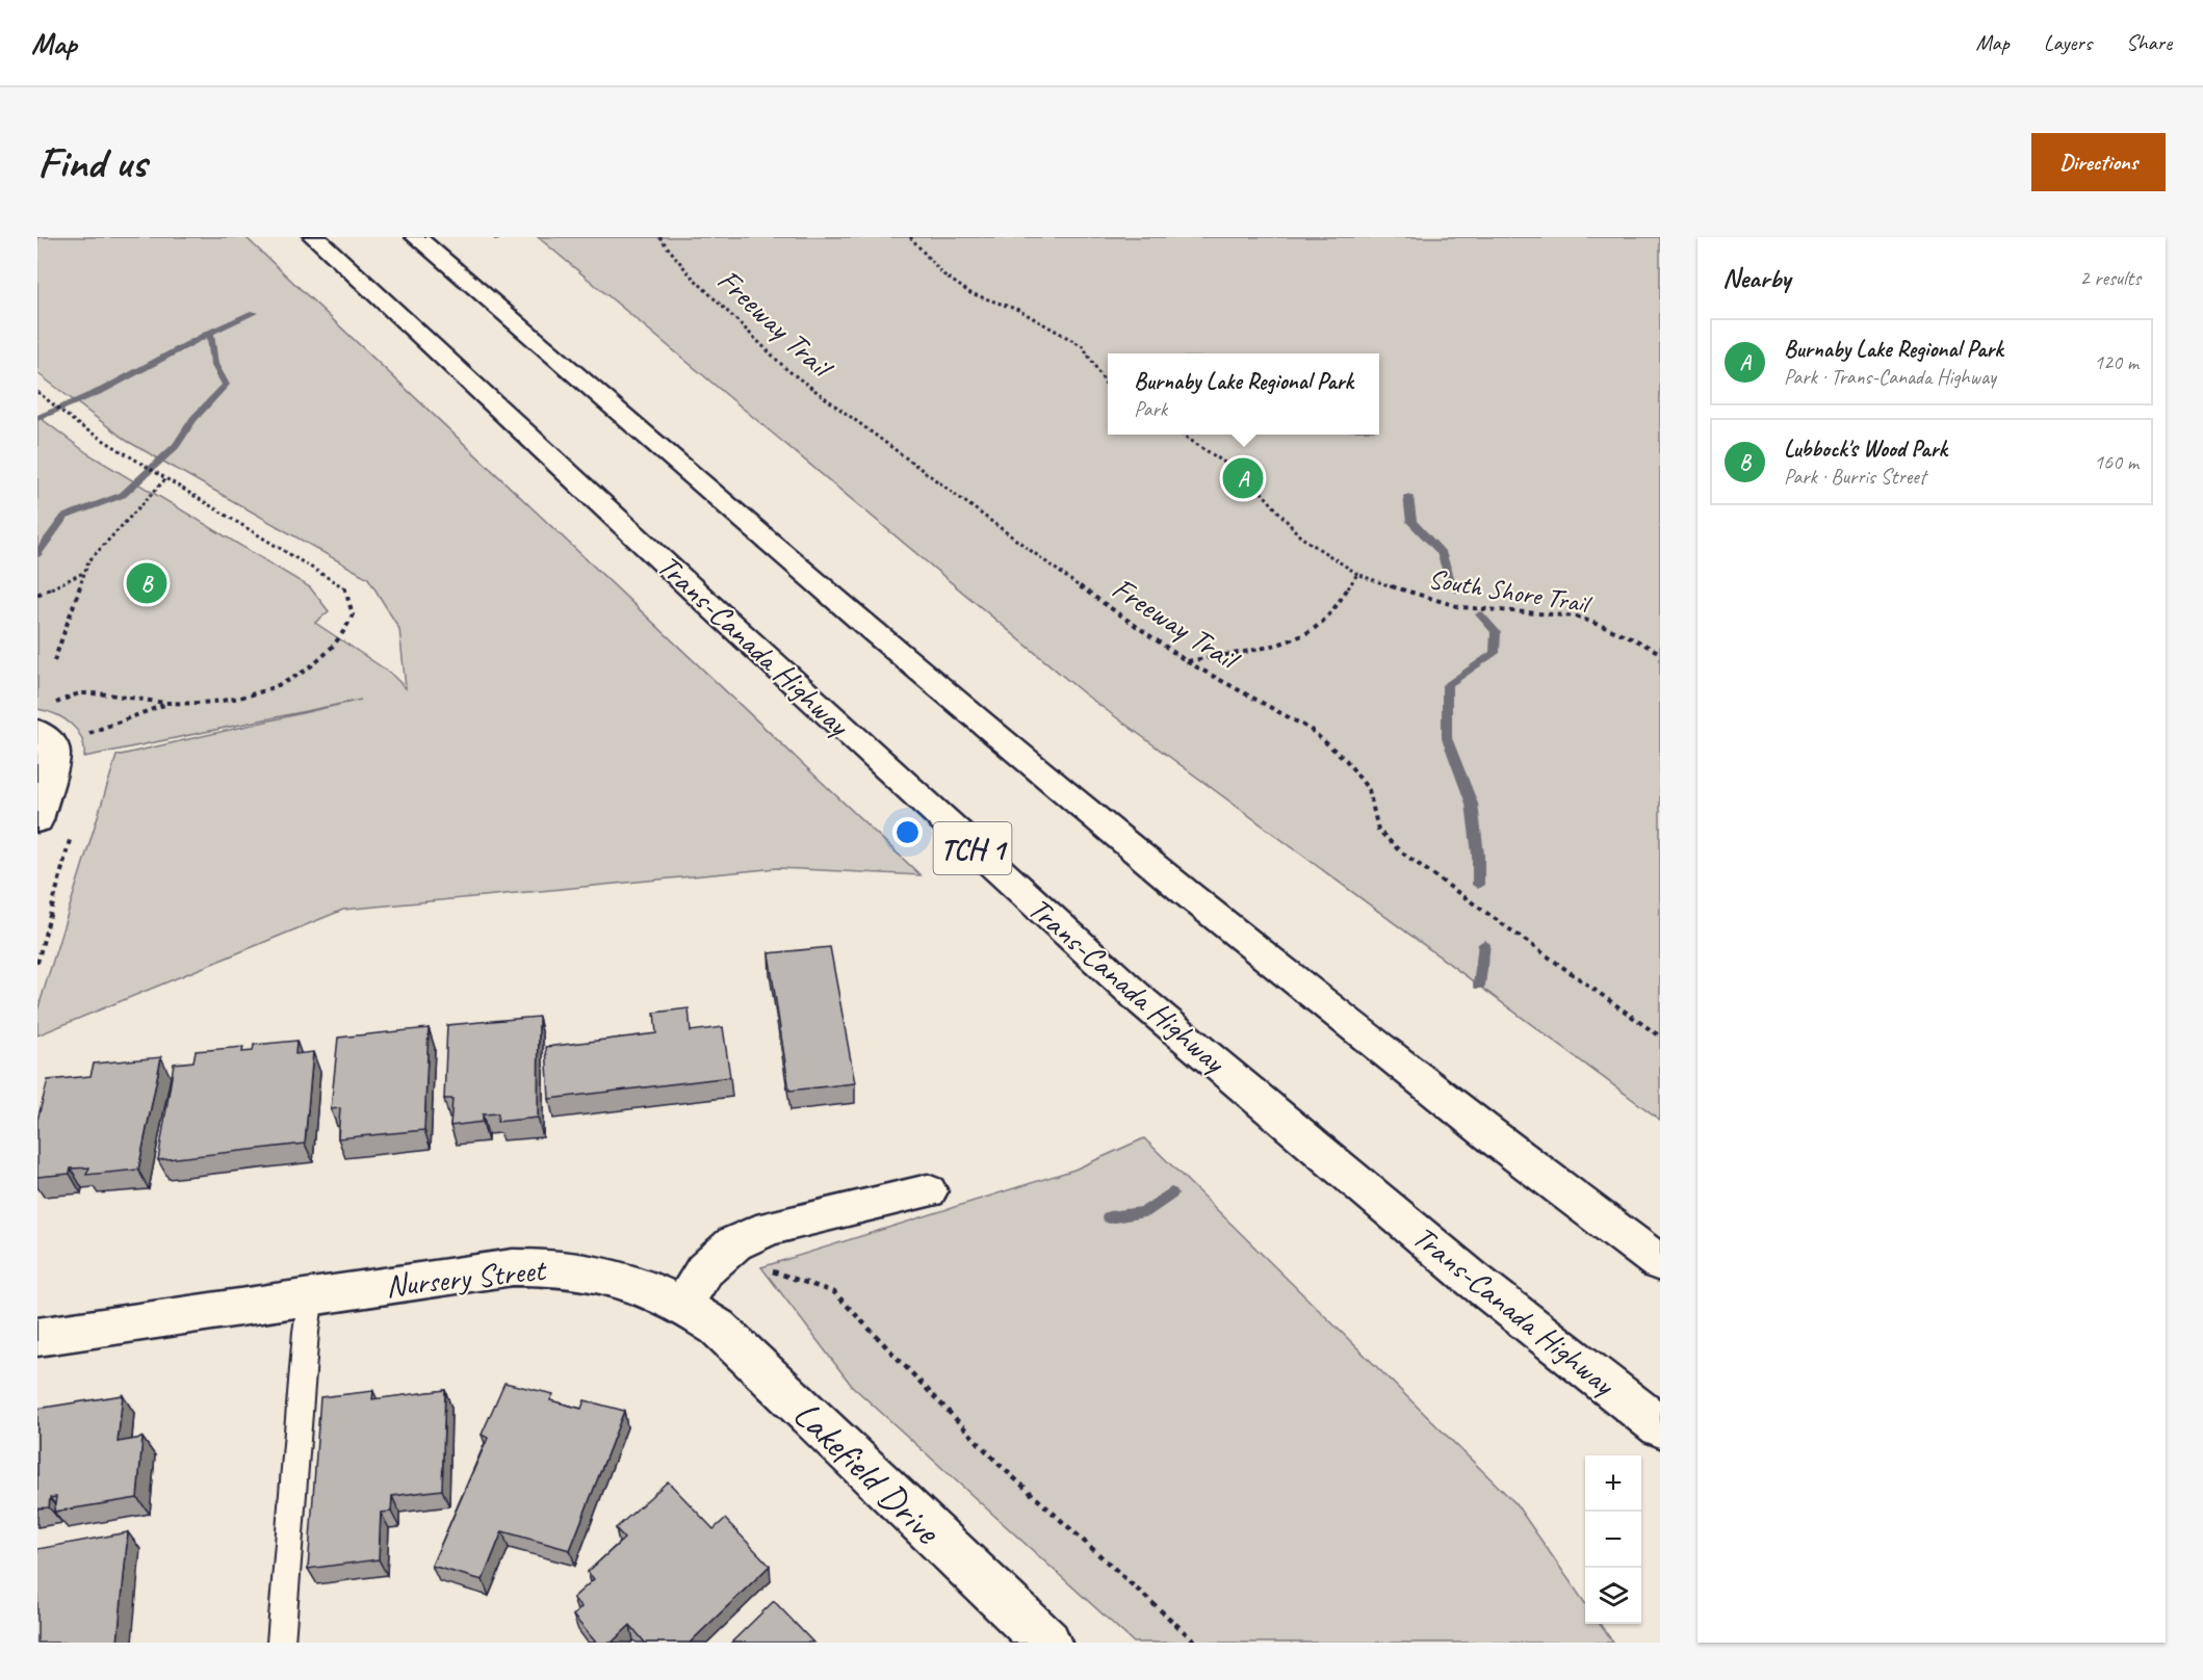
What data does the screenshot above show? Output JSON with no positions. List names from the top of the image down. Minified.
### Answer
{"streets":{"main road":["Trans-Canada Highway","TCH 1","Nursery Street","Lakefield Drive"],"path":["Freeway Trail","South Shore Trail"]},"crossings":[["Nursery Street","Lakefield Drive"]],"page":{"header":"Map","nav":["Map","Layers","Share"],"buttons":"Directions","title":"Find us","heading":["Nearby","2 results"],"list":[{"mark":"A","name":"Burnaby Lake Regional Park","note":"Park · Trans-Canada Highway","value":"120 m"},{"mark":"B","name":"Lubbock's Wood Park","note":"Park · Burris Street","value":"160 m"}],"popup":["Burnaby Lake Regional Park","Park"],"pins":["A","B"],"map_buttons":["+","−"]}}
